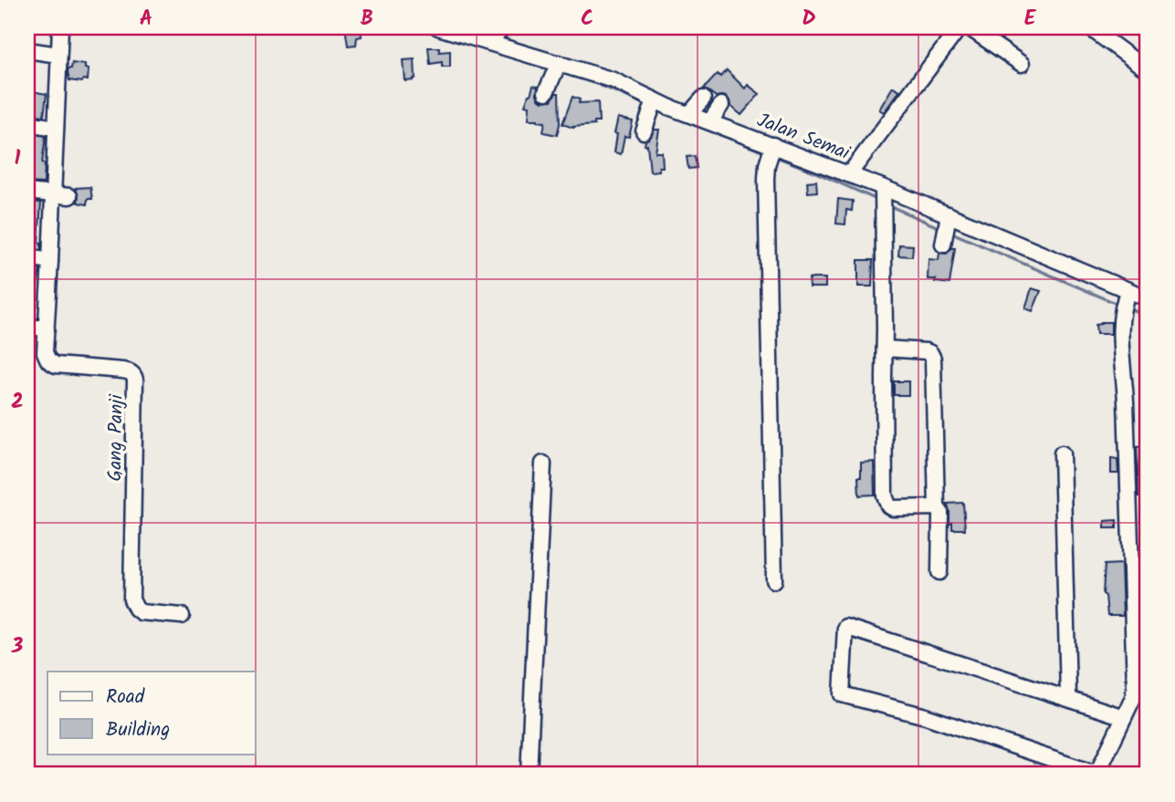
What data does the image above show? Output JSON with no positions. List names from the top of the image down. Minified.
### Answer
{"streets":{"street":["Jalan Semai","Gang Panji"]},"legend":["Road","Building"],"grid":{"columns":["A","B","C","D","E"],"rows":["1","2","3"]}}
